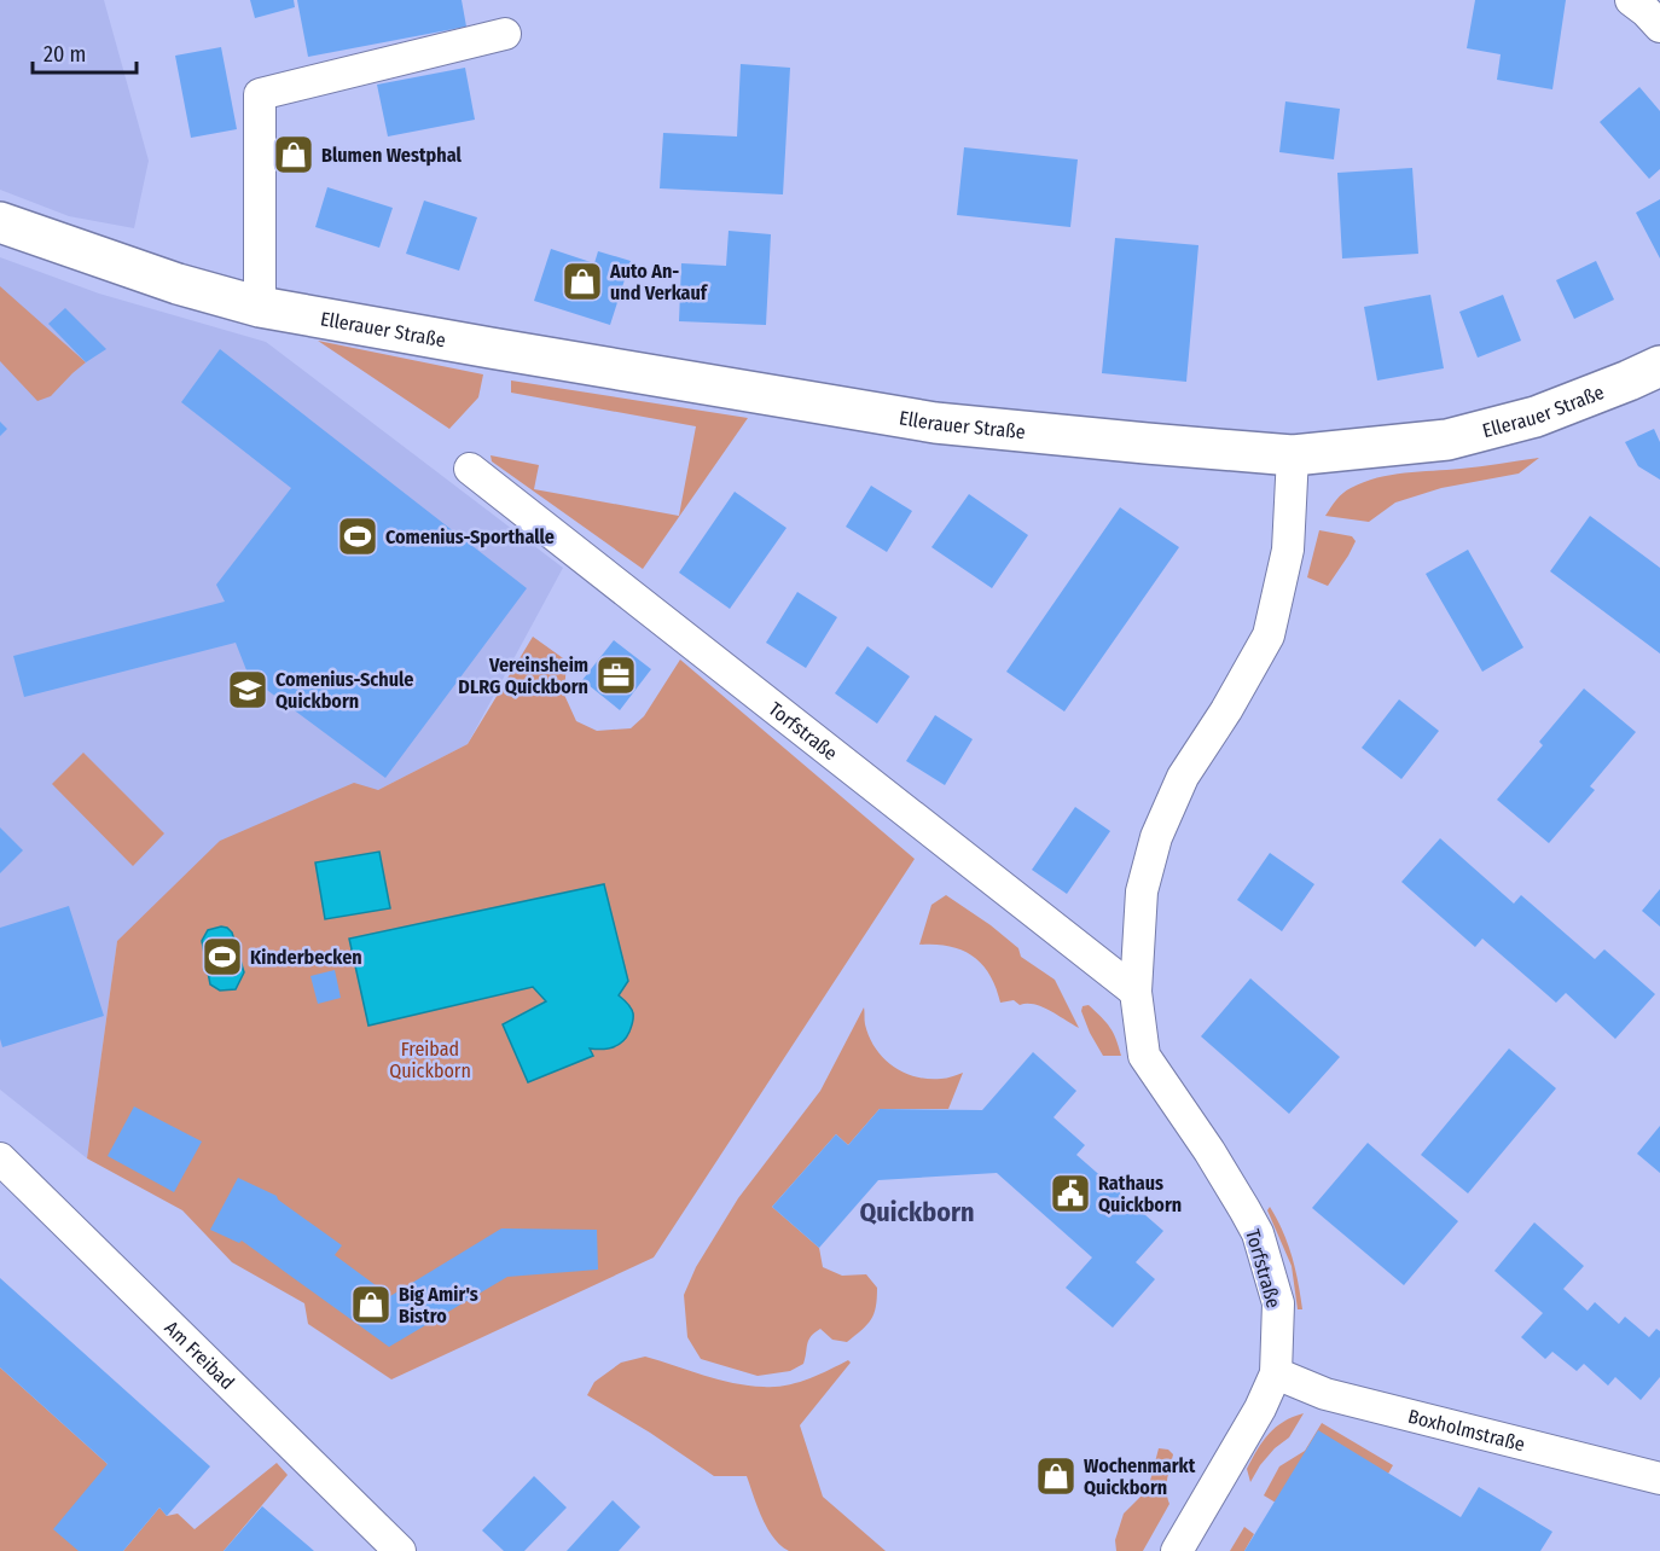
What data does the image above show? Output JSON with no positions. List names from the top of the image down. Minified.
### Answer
{"streets":{"main road":["Ellerauer Straße"],"street":["Torfstraße","Am Freibad","Boxholmstraße"]},"crossings":[["Ellerauer Straße","Torfstraße"],["Torfstraße","Boxholmstraße"]],"districts":["Quickborn"],"parks":["Freibad Quickborn"],"places":{"shop":["Blumen Westphal","Auto An- und Verkauf","Big Amir's Bistro","Wochenmarkt Quickborn"],"sports":["Comenius-Sporthalle","Kinderbecken"],"office":["Vereinsheim DLRG Quickborn"],"school or university":["Comenius-Schule Quickborn"],"public building":["Rathaus Quickborn"]},"scale_bar":"20 m"}
